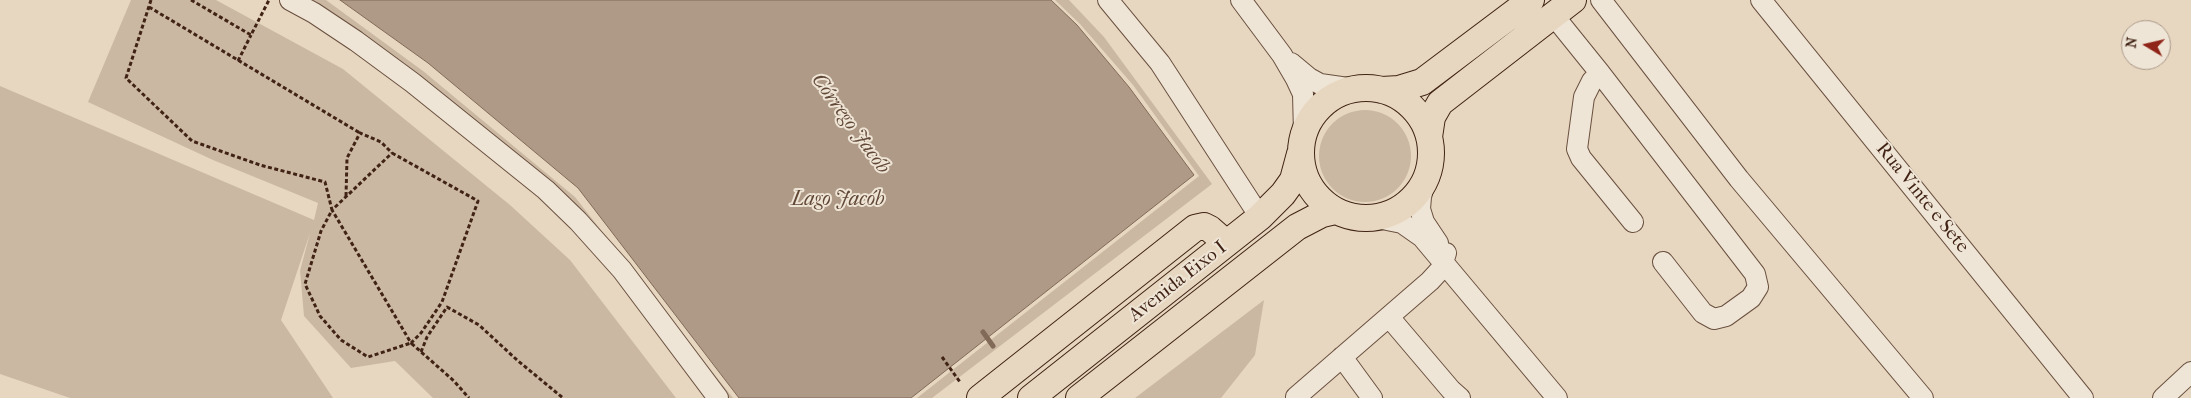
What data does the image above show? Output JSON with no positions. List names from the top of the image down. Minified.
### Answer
{"streets":{"main road":["Avenida Eixo I"],"street":["Rua Vinte e Sete"]},"water":["Córrego Jacób","Lago Jacób"],"north":"left"}
